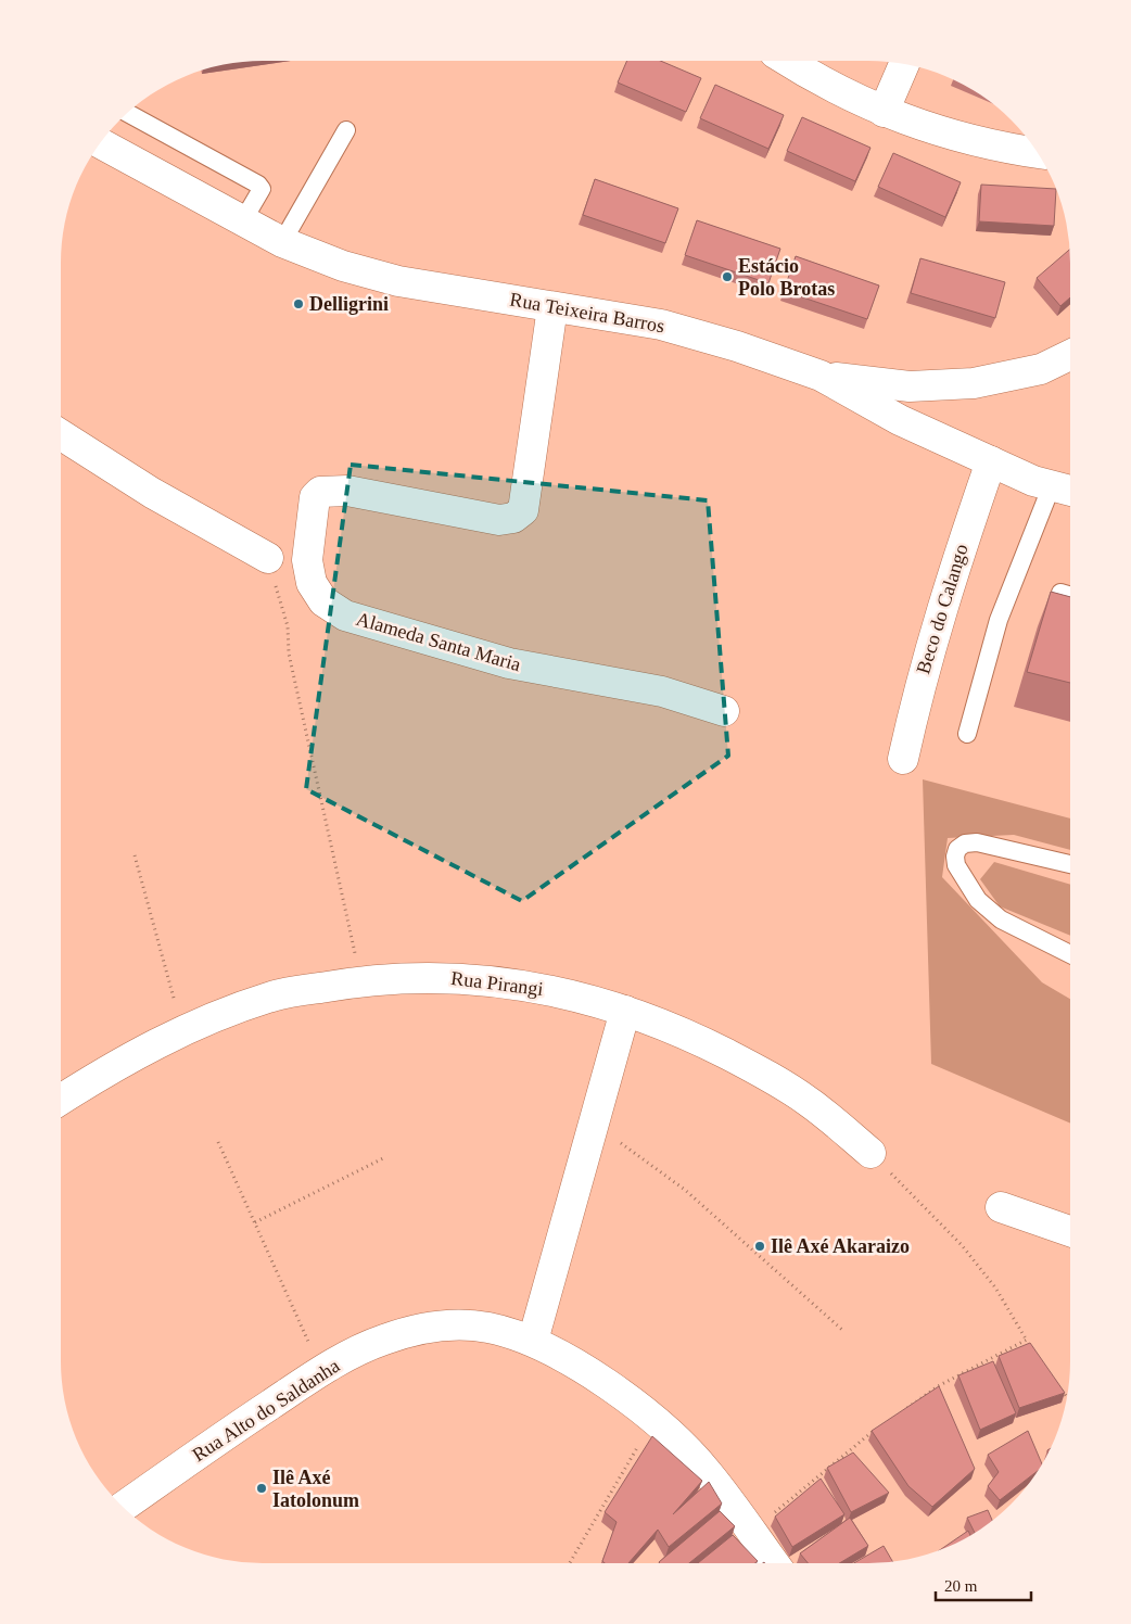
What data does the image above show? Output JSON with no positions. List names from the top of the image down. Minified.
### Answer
{"streets":{"street":["Rua Teixeira Barros","Beco do Calango","Alameda Santa Maria","Rua Pirangi","Rua Alto do Saldanha"]},"crossings":[["Rua Teixeira Barros","Beco do Calango"],["Rua Teixeira Barros","Alameda Santa Maria"]],"places":["Estácio Polo Brotas","Delligrini","Ilê Axé Akaraizo","Ilê Axé Iatolonum"],"scale_bar":"20 m"}
